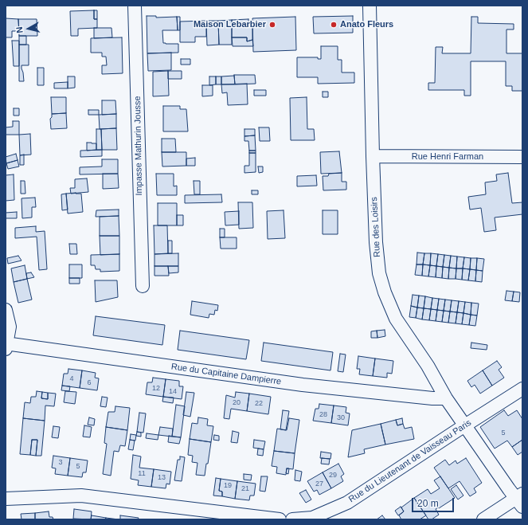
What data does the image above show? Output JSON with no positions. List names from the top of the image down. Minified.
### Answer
{"streets":{"street":["Impasse Mathurin Jousse","Rue Henri Farman","Rue des Loisirs","Rue du Capitaine Dampierre","Rue du Lieutenant de Vaisseau Paris"]},"crossings":[["Rue Henri Farman","Rue des Loisirs"],["Rue des Loisirs","Rue du Capitaine Dampierre"],["Rue des Loisirs","Rue du Lieutenant de Vaisseau Paris"]],"places":["Maison Lebarbier","Anato Fleurs"],"house_numbers":["4","6","12","14","20","22","28","30","5","3","5","11","29","13","27","19","21"],"scale_bar":"20 m","north":"left"}
